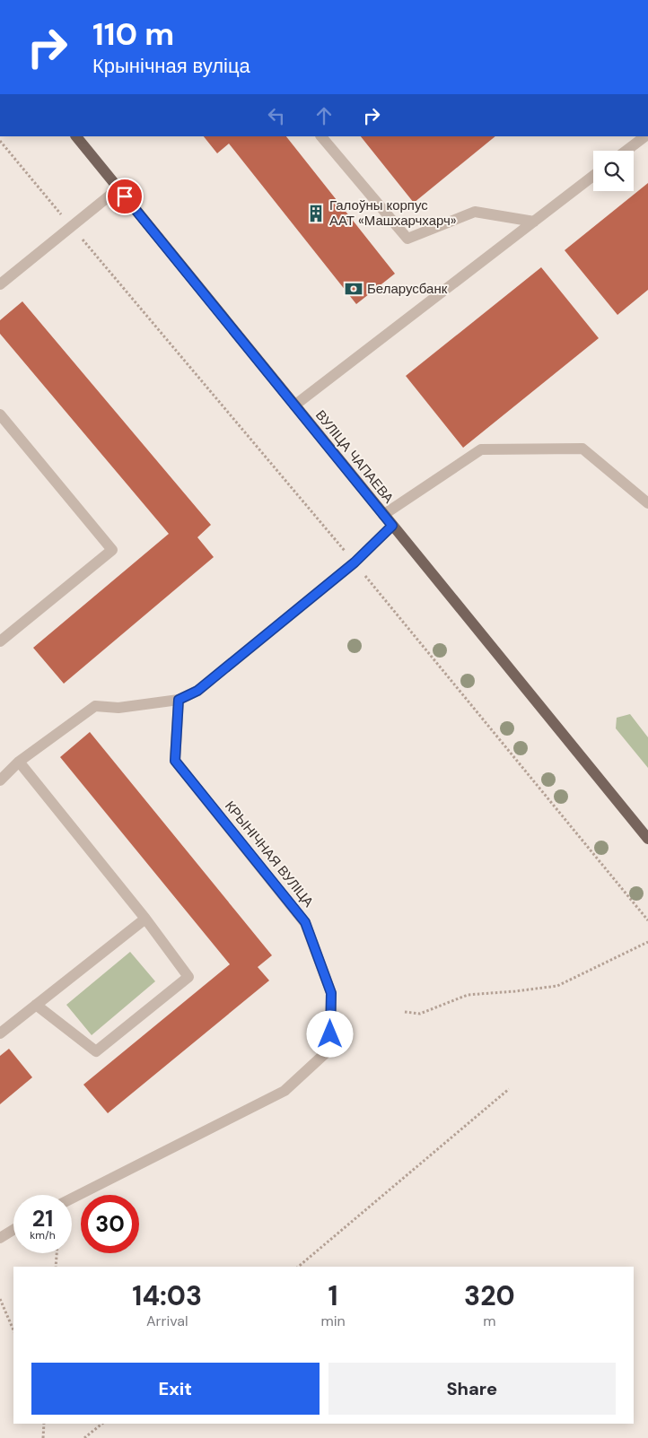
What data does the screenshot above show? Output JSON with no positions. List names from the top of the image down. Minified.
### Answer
{"streets":{"main road":["ВУЛІЦА ЧАПАЕВА"],"street":["КРЫНІЧНАЯ ВУЛІЦА"]},"places":{"building":["Галоўны корпус ААТ «Машхарчхарч»"],"bank":["Беларусбанк"]},"page":{"turn":["110 m","Крынічная вуліца"],"speed":"21 km/h","limit":"30","eta":["14:03","Arrival","1","min","320","m"],"buttons":["Exit","Share"]}}
